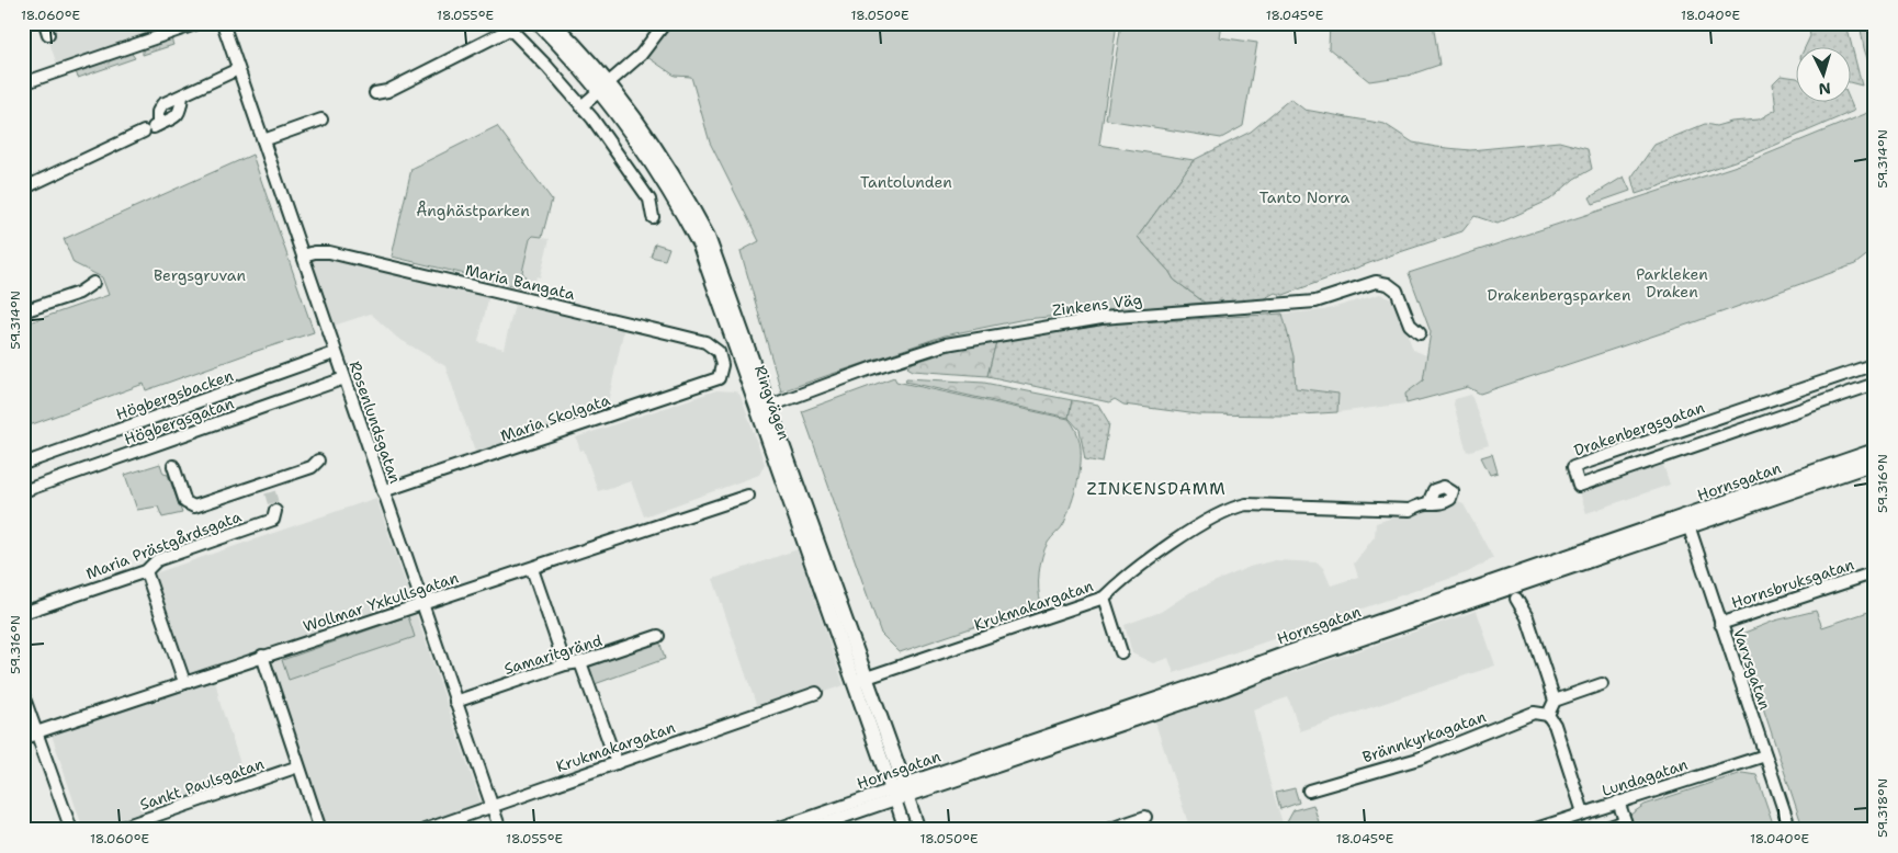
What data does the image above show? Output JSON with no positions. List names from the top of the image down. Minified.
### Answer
{"streets":{"main road":["Ringvägen","Hornsgatan"],"street":["Maria Bangata","Zinkens Väg","Högbergsbacken","Maria Skolgata","Högbergsgatan","Rosenlundsgatan","Drakenbergsgatan","Maria Prästgårdsgata","Hornsbruksgatan","Wollmar Yxkullsgatan","Krukmakargatan","Samaritgränd","Varvsgatan","Brännkyrkagatan","Lundagatan","Sankt Paulsgatan"]},"crossings":[["Maria Bangata","Maria Skolgata"],["Maria Bangata","Rosenlundsgatan"],["Zinkens Väg","Ringvägen"],["Högbergsbacken","Rosenlundsgatan"],["Ringvägen","Hornsgatan"],["Ringvägen","Krukmakargatan"],["Maria Skolgata","Rosenlundsgatan"],["Högbergsgatan","Rosenlundsgatan"],["Rosenlundsgatan","Wollmar Yxkullsgatan"],["Rosenlundsgatan","Krukmakargatan"],["Rosenlundsgatan","Samaritgränd"],["Hornsgatan","Varvsgatan"],["Hornsbruksgatan","Varvsgatan"],["Varvsgatan","Lundagatan"]],"districts":["ZINKENSDAMM"],"parks":["Tantolunden","Tanto Norra","Ånghästparken","Parkleken Draken","Bergsgruvan","Drakenbergsparken"],"north":"bottom","coordinates":["18.060°E","18.055°E","18.050°E","18.045°E","18.040°E","59.314°N","59.316°N","59.318°N"]}
